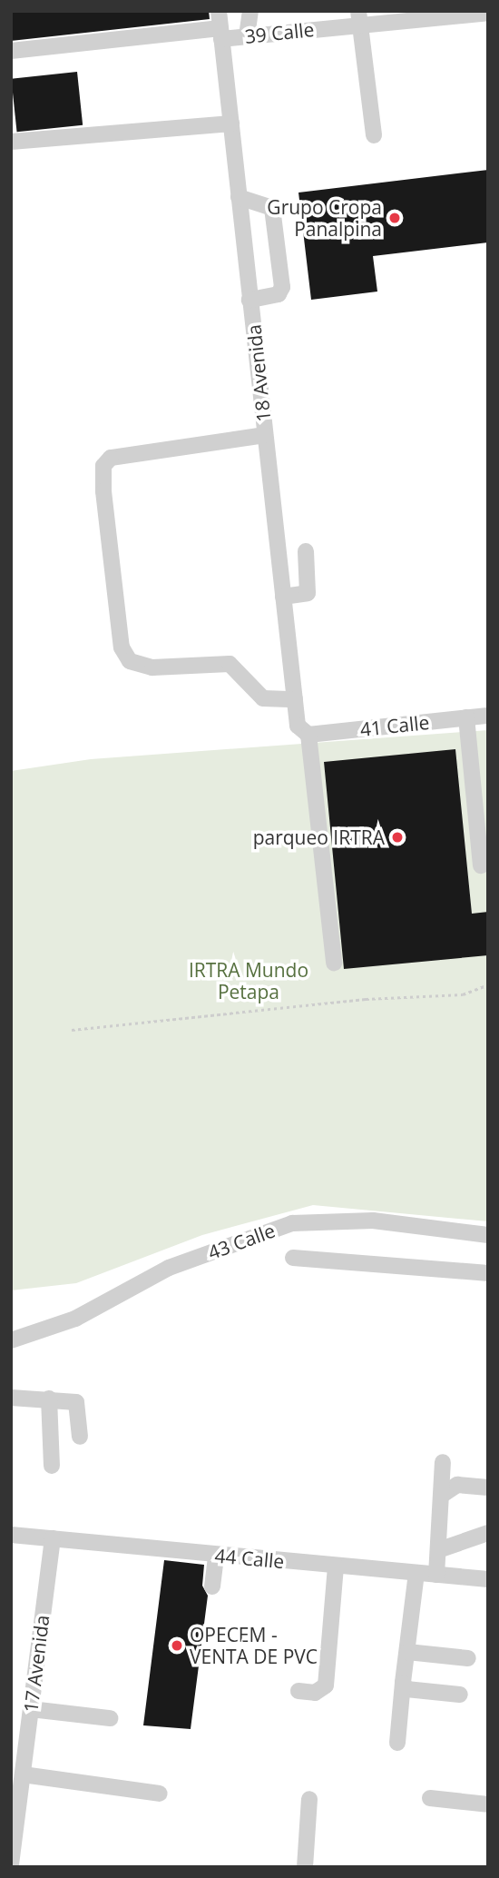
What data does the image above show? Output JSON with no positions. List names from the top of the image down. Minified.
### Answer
{"streets":{"street":["39 Calle","18 Avenida","41 Calle","43 Calle","44 Calle","17 Avenida"]},"crossings":[["39 Calle","18 Avenida"],["18 Avenida","41 Calle"],["44 Calle","17 Avenida"]],"parks":["IRTRA Mundo Petapa"],"places":["Grupo Cropa Panalpina","parqueo IRTRA","OPECEM - VENTA DE PVC"]}
